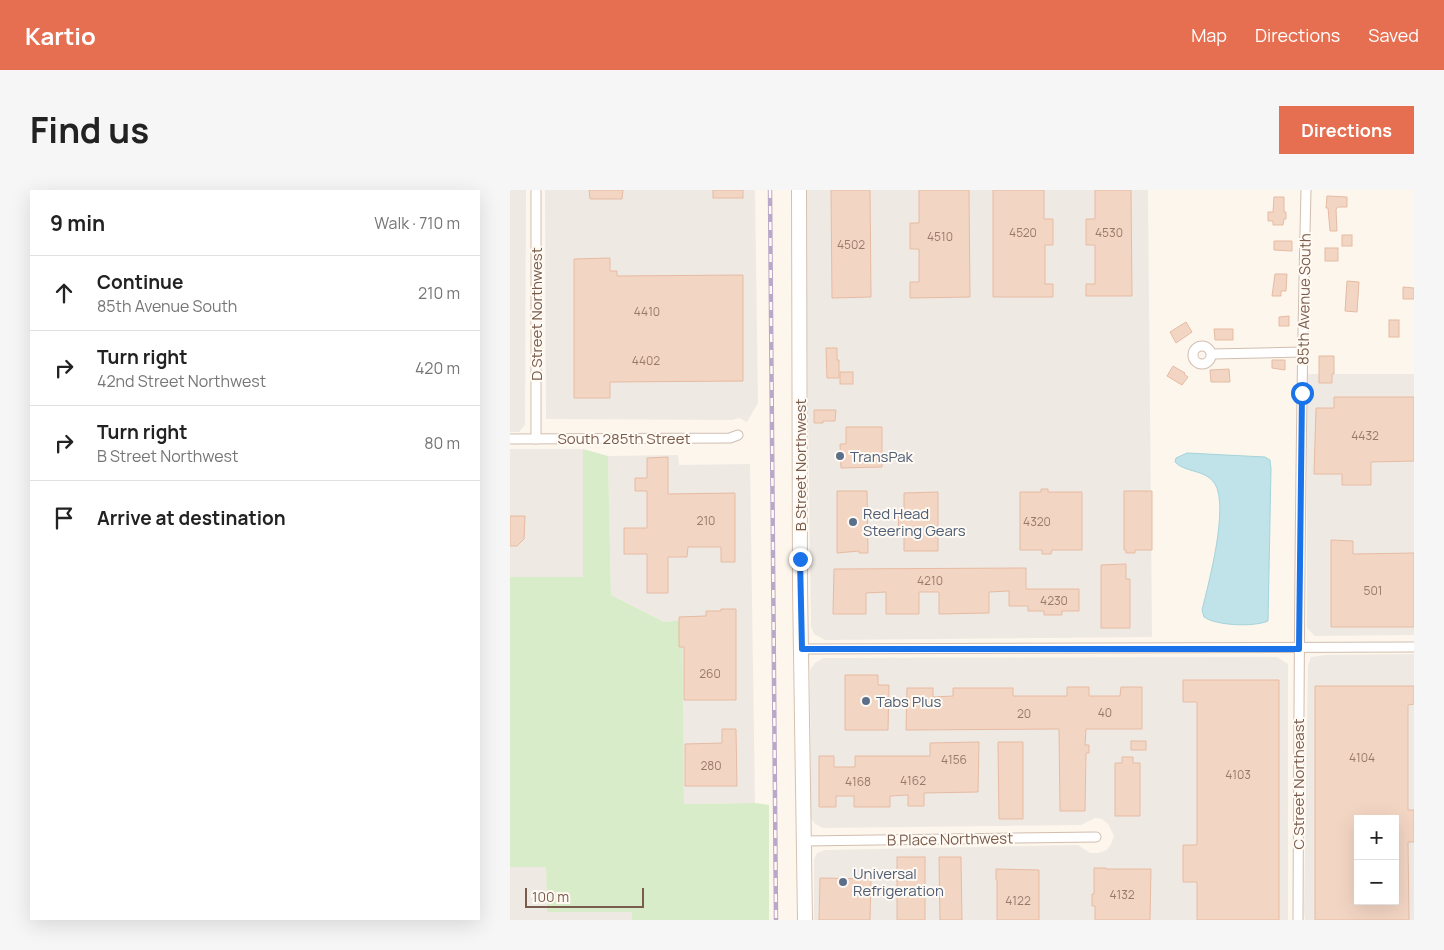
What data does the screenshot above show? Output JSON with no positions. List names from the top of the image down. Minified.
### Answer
{"streets":{"street":["85th Avenue South","D Street Northwest","South 285th Street","B Street Northwest","C Street Northeast","B Place Northwest"]},"crossings":[["85th Avenue South","C Street Northeast"],["D Street Northwest","South 285th Street"],["B Street Northwest","B Place Northwest"]],"places":["TransPak","Red Head Steering Gears","Tabs Plus","Universal Refrigeration"],"house_numbers":["4520","4530","4510","4502","4410","4402","4432","210","4320","4210","501","4230","260","40","20","4104","4156","280","4103","4162","4168","4132","4122"],"scale_bar":"100 m","page":{"header":"Kartio","nav":["Map","Directions","Saved"],"title":"Find us","buttons":"Directions","heading":["9 min","Walk · 710 m"],"list":[["Continue","85th Avenue South","210 m"],["Turn right","42nd Street Northwest","420 m"],["Turn right","B Street Northwest","80 m"],"Arrive at destination"],"map_buttons":["+","−"],"scale":"100 m"}}
